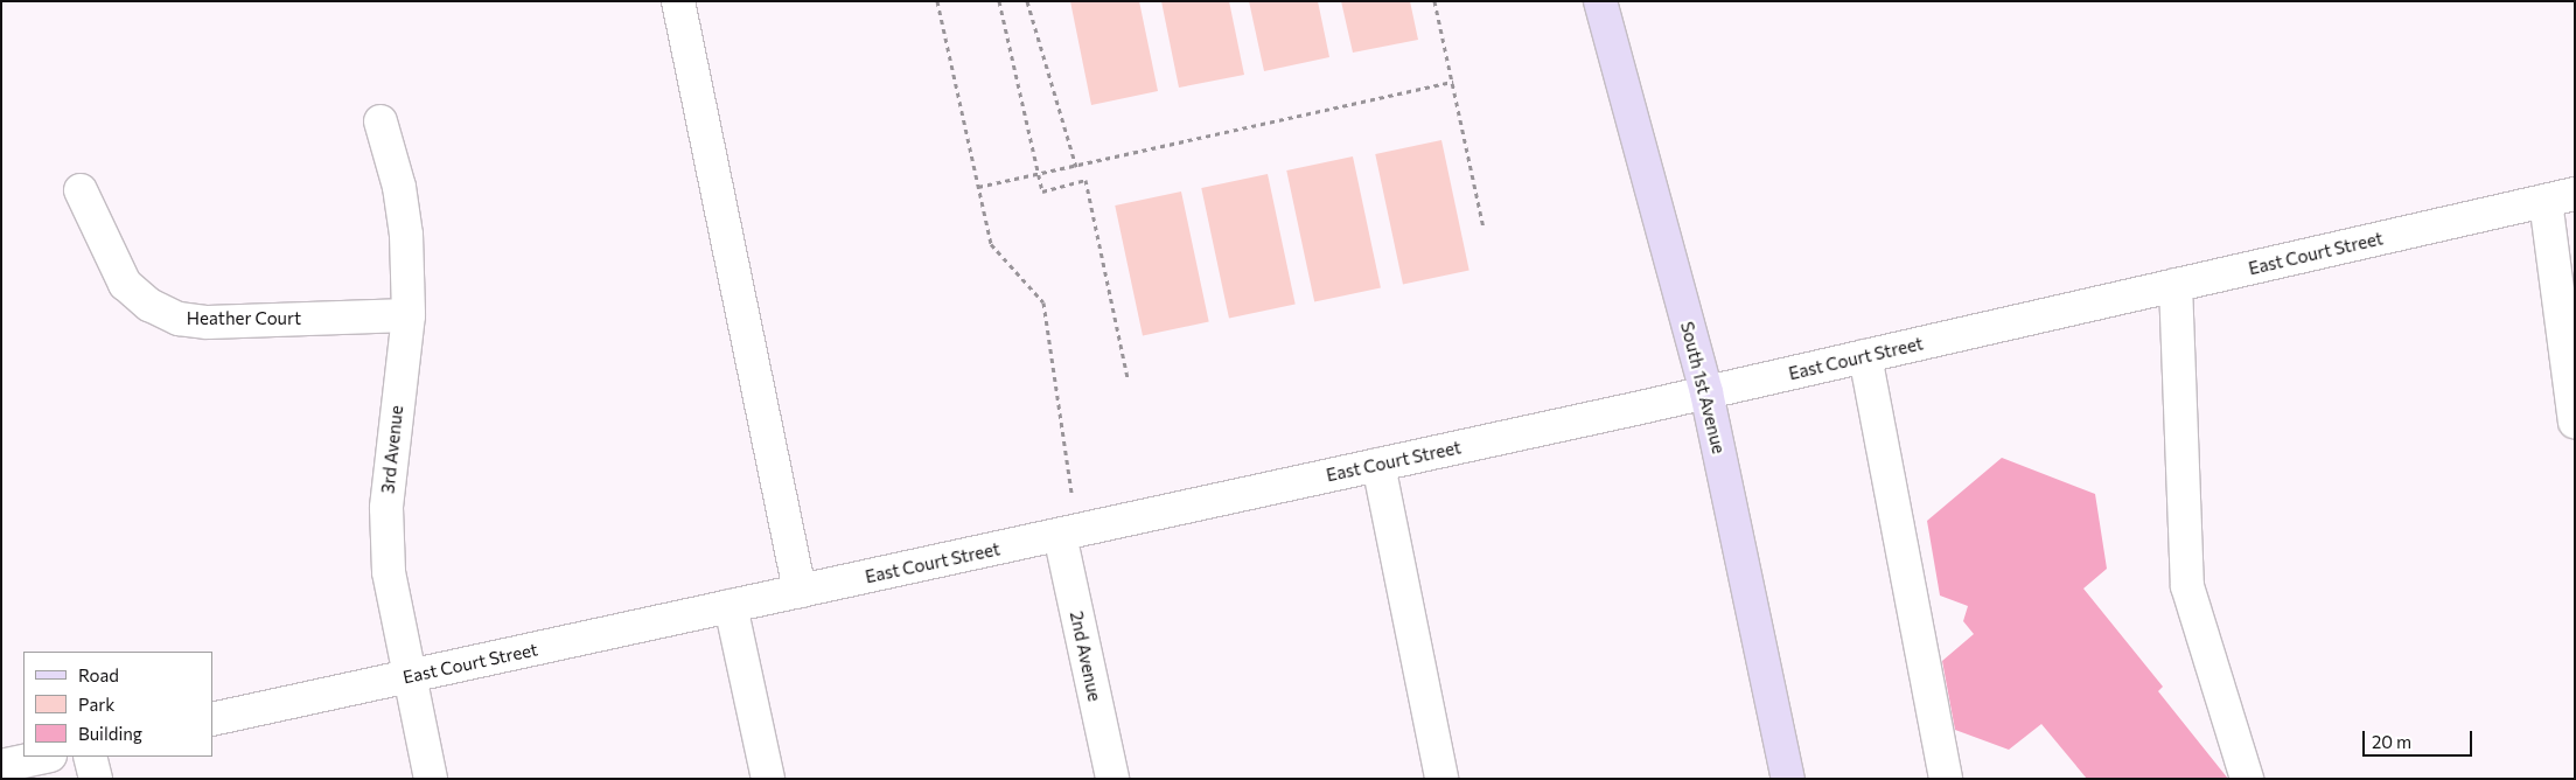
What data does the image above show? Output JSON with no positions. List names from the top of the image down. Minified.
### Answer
{"streets":{"main road":["South 1st Avenue"],"street":["East Court Street","Heather Court","3rd Avenue","2nd Avenue"]},"crossings":[["East Court Street","South 1st Avenue"],["East Court Street","3rd Avenue"],["East Court Street","2nd Avenue"],["Heather Court","3rd Avenue"]],"legend":["Road","Park","Building"],"scale_bar":"20 m"}
